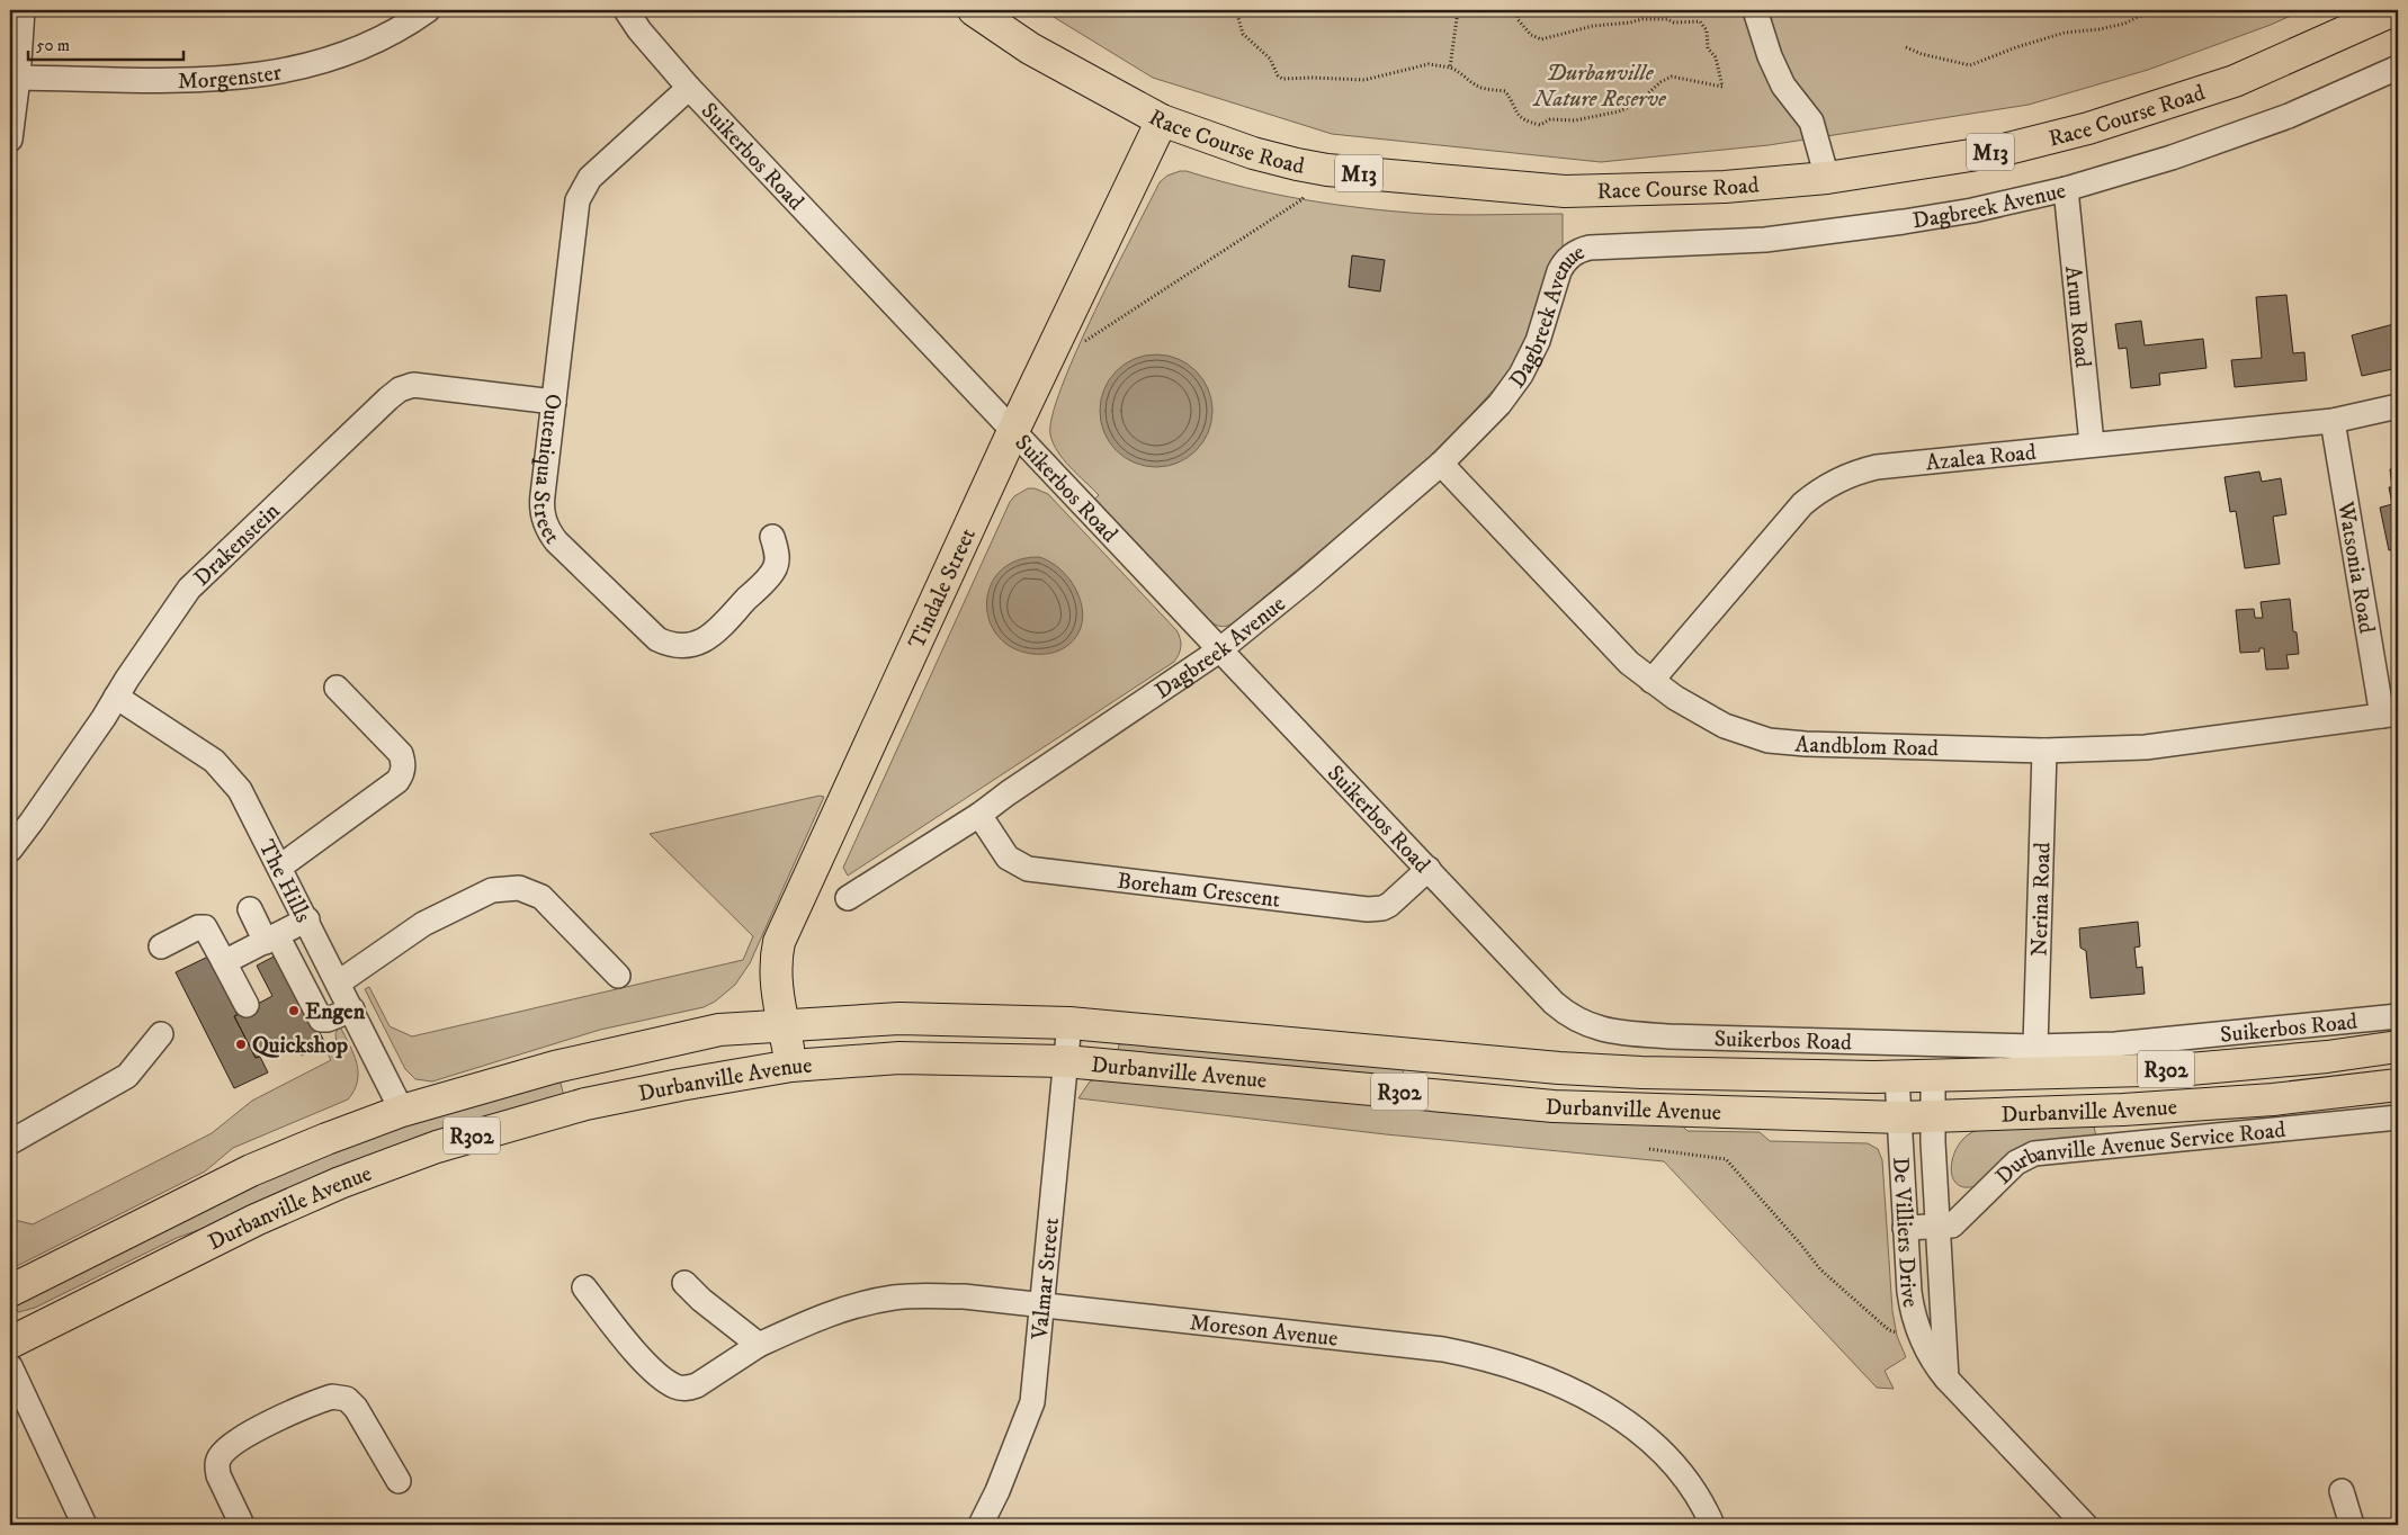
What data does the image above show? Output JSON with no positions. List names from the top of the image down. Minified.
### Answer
{"streets":{"main road":["Race Course Road","M13","Tindale Street","R302","Durbanville Avenue"],"street":["Morgenster","Suikerbos Road","Dagbreek Avenue","Arum Road","Azalea Road","Outeniqua Street","Drakenstein","Watsonia Road","Aandblom Road","The Hills","Boreham Crescent","Nerina Road","Durbanville Avenue Service Road","De Villiers Drive","Valmar Street","Moreson Avenue"]},"crossings":[["Race Course Road","Tindale Street"],["Suikerbos Road","Dagbreek Avenue"],["Suikerbos Road","Outeniqua Street"],["Suikerbos Road","Tindale Street"],["Suikerbos Road","Boreham Crescent"],["Suikerbos Road","Nerina Road"],["Dagbreek Avenue","Arum Road"],["Dagbreek Avenue","Aandblom Road"],["Dagbreek Avenue","Boreham Crescent"],["Arum Road","Azalea Road"],["Azalea Road","Watsonia Road"],["Azalea Road","Aandblom Road"],["Outeniqua Street","Drakenstein"],["Drakenstein","The Hills"],["Watsonia Road","Aandblom Road"],["Tindale Street","Durbanville Avenue"],["Aandblom Road","Nerina Road"],["The Hills","Durbanville Avenue"],["Durbanville Avenue","De Villiers Drive"],["Durbanville Avenue","Valmar Street"],["Durbanville Avenue Service Road","De Villiers Drive"],["Valmar Street","Moreson Avenue"]],"parks":["Durbanville Nature Reserve"],"places":["Engen","Quickshop"],"scale_bar":"50 m"}
